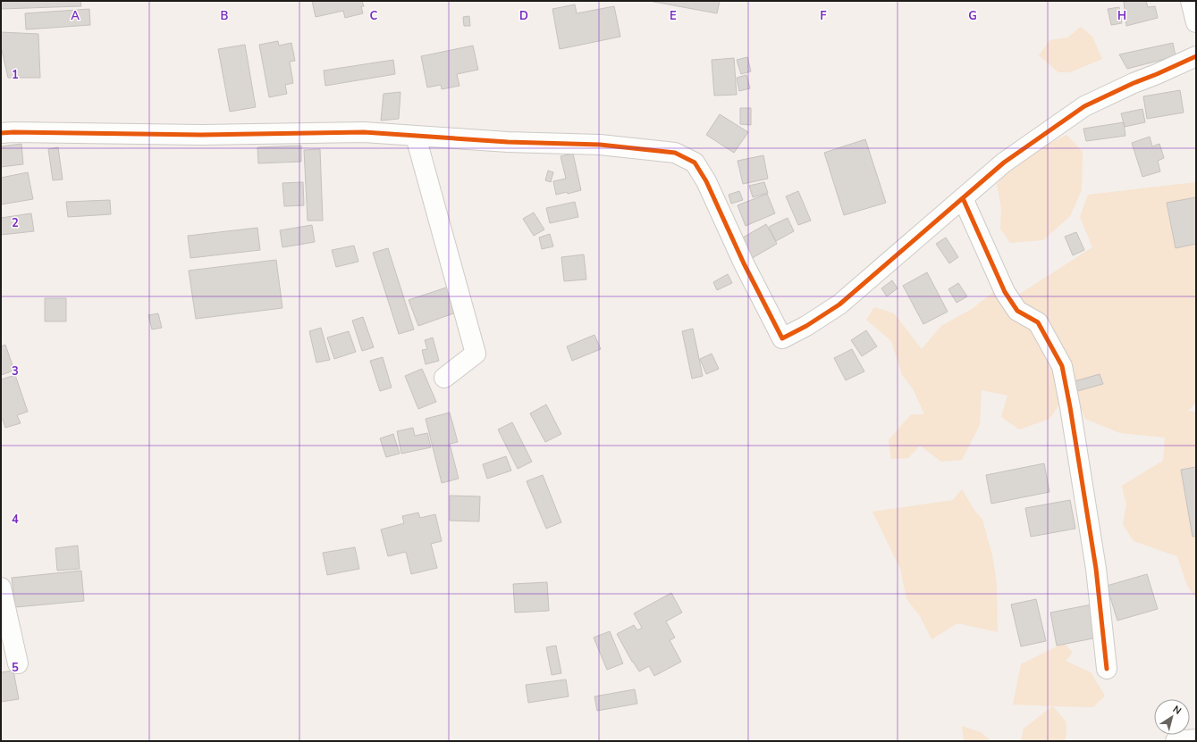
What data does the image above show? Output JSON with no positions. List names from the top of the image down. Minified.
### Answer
{"north":"top right","grid":{"columns":["A","B","C","D","E","F","G","H"],"rows":["1","2","3","4","5"]}}
